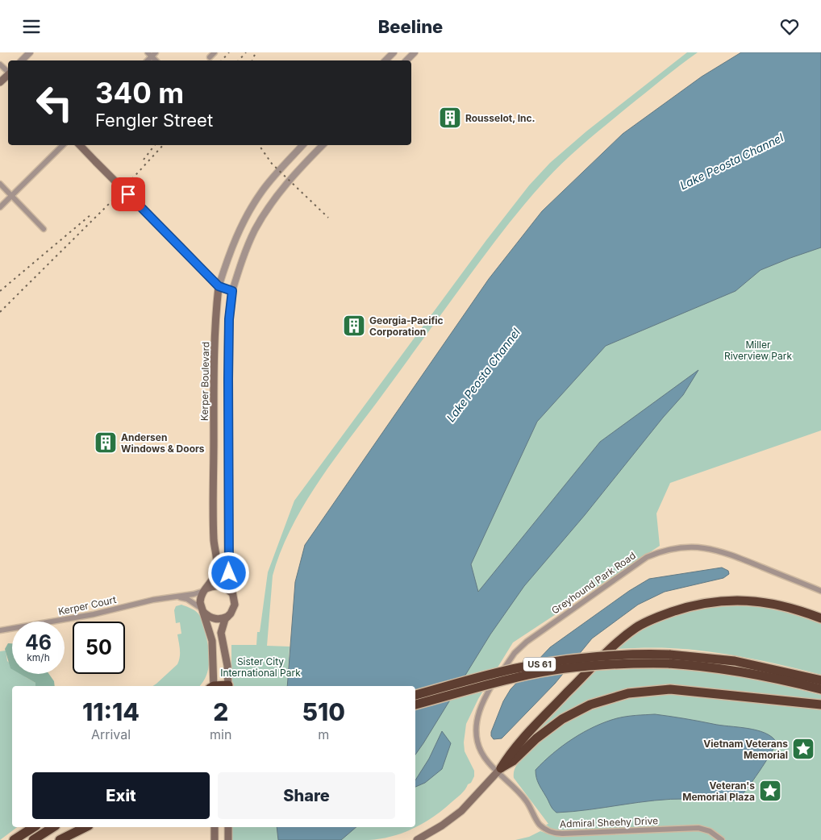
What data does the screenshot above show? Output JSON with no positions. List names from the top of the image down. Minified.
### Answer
{"streets":{"highway":["US 61"],"main road":["Kerper Boulevard"],"street":["Greyhound Park Road","Kerper Court","Admiral Sheehy Drive"]},"crossings":[["Kerper Boulevard","Kerper Court"],["Greyhound Park Road","Admiral Sheehy Drive"]],"water":["Lake Peosta Channel"],"parks":["Miller Riverview Park","Sister City International Park"],"places":{"building":["Rousselot, Inc.","Georgia-Pacific Corporation","Andersen Windows & Doors"],"place":["Vietnam Veterans Memorial","Veteran's Memorial Plaza"]},"page":{"header":"Beeline","turn":["340 m","Fengler Street"],"speed":"46 km/h","limit":"50","eta":["11:14","Arrival","2","min","510","m"],"buttons":["Exit","Share"]}}
